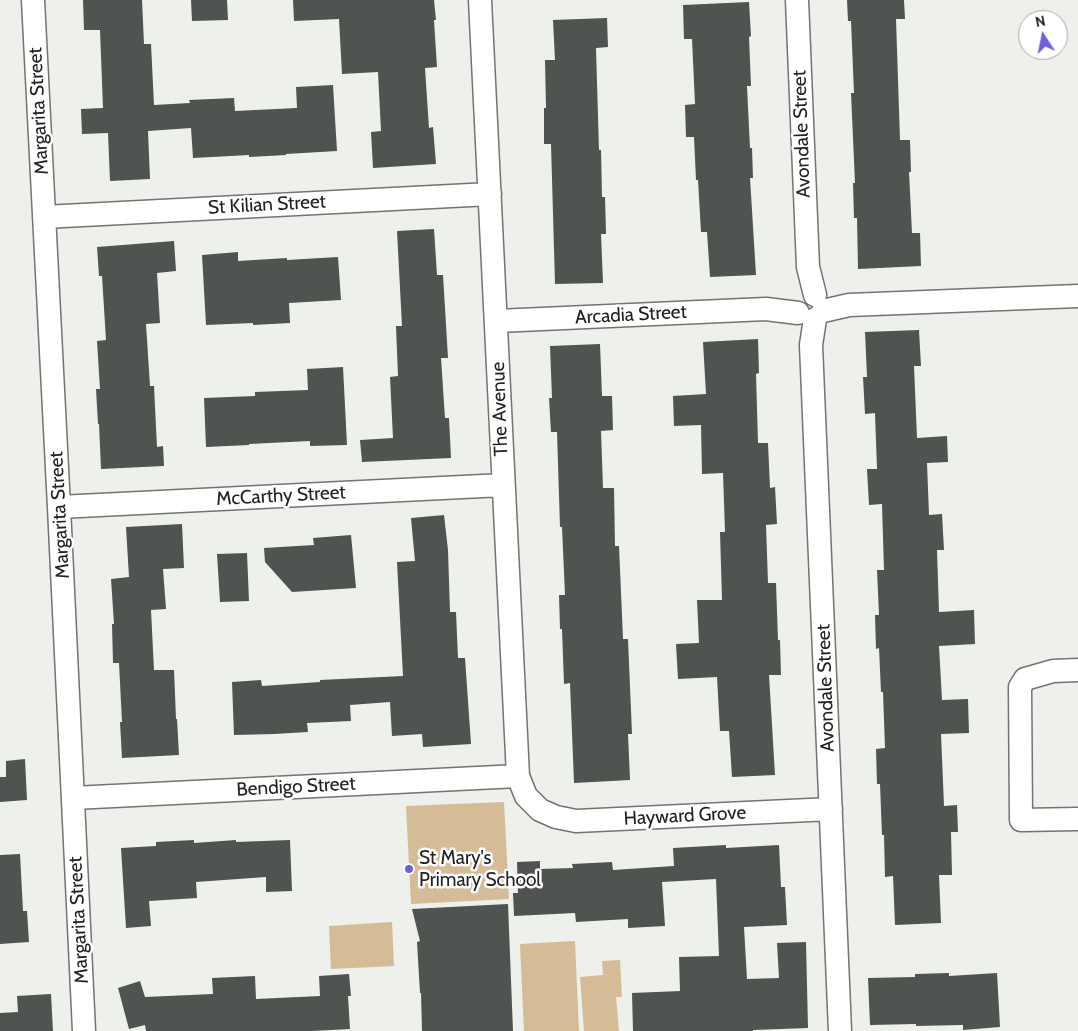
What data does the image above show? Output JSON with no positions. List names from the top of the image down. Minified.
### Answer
{"streets":{"street":["Margarita Street","Avondale Street","St Kilian Street","Arcadia Street","The Avenue","McCarthy Street","Bendigo Street","Hayward Grove"]},"crossings":[["Margarita Street","St Kilian Street"],["Margarita Street","McCarthy Street"],["Margarita Street","Bendigo Street"],["Avondale Street","Arcadia Street"],["Avondale Street","Hayward Grove"],["St Kilian Street","The Avenue"],["Arcadia Street","The Avenue"],["The Avenue","McCarthy Street"],["The Avenue","Bendigo Street"],["The Avenue","Hayward Grove"]],"places":["St Mary's Primary School"],"north":"top"}
